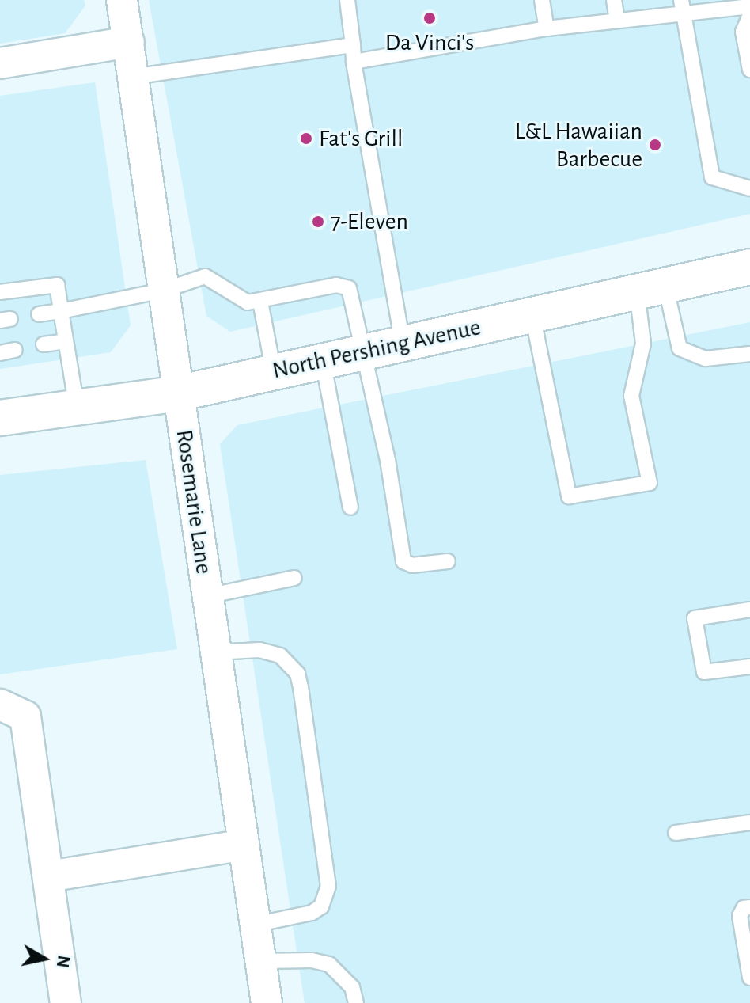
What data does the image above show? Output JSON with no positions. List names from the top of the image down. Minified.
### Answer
{"streets":{"main road":["North Pershing Avenue"],"street":["Rosemarie Lane"]},"crossings":[["North Pershing Avenue","Rosemarie Lane"]],"places":["Da Vinci's","Fat's Grill","L&L Hawaiian Barbecue","7-Eleven"],"north":"right"}
